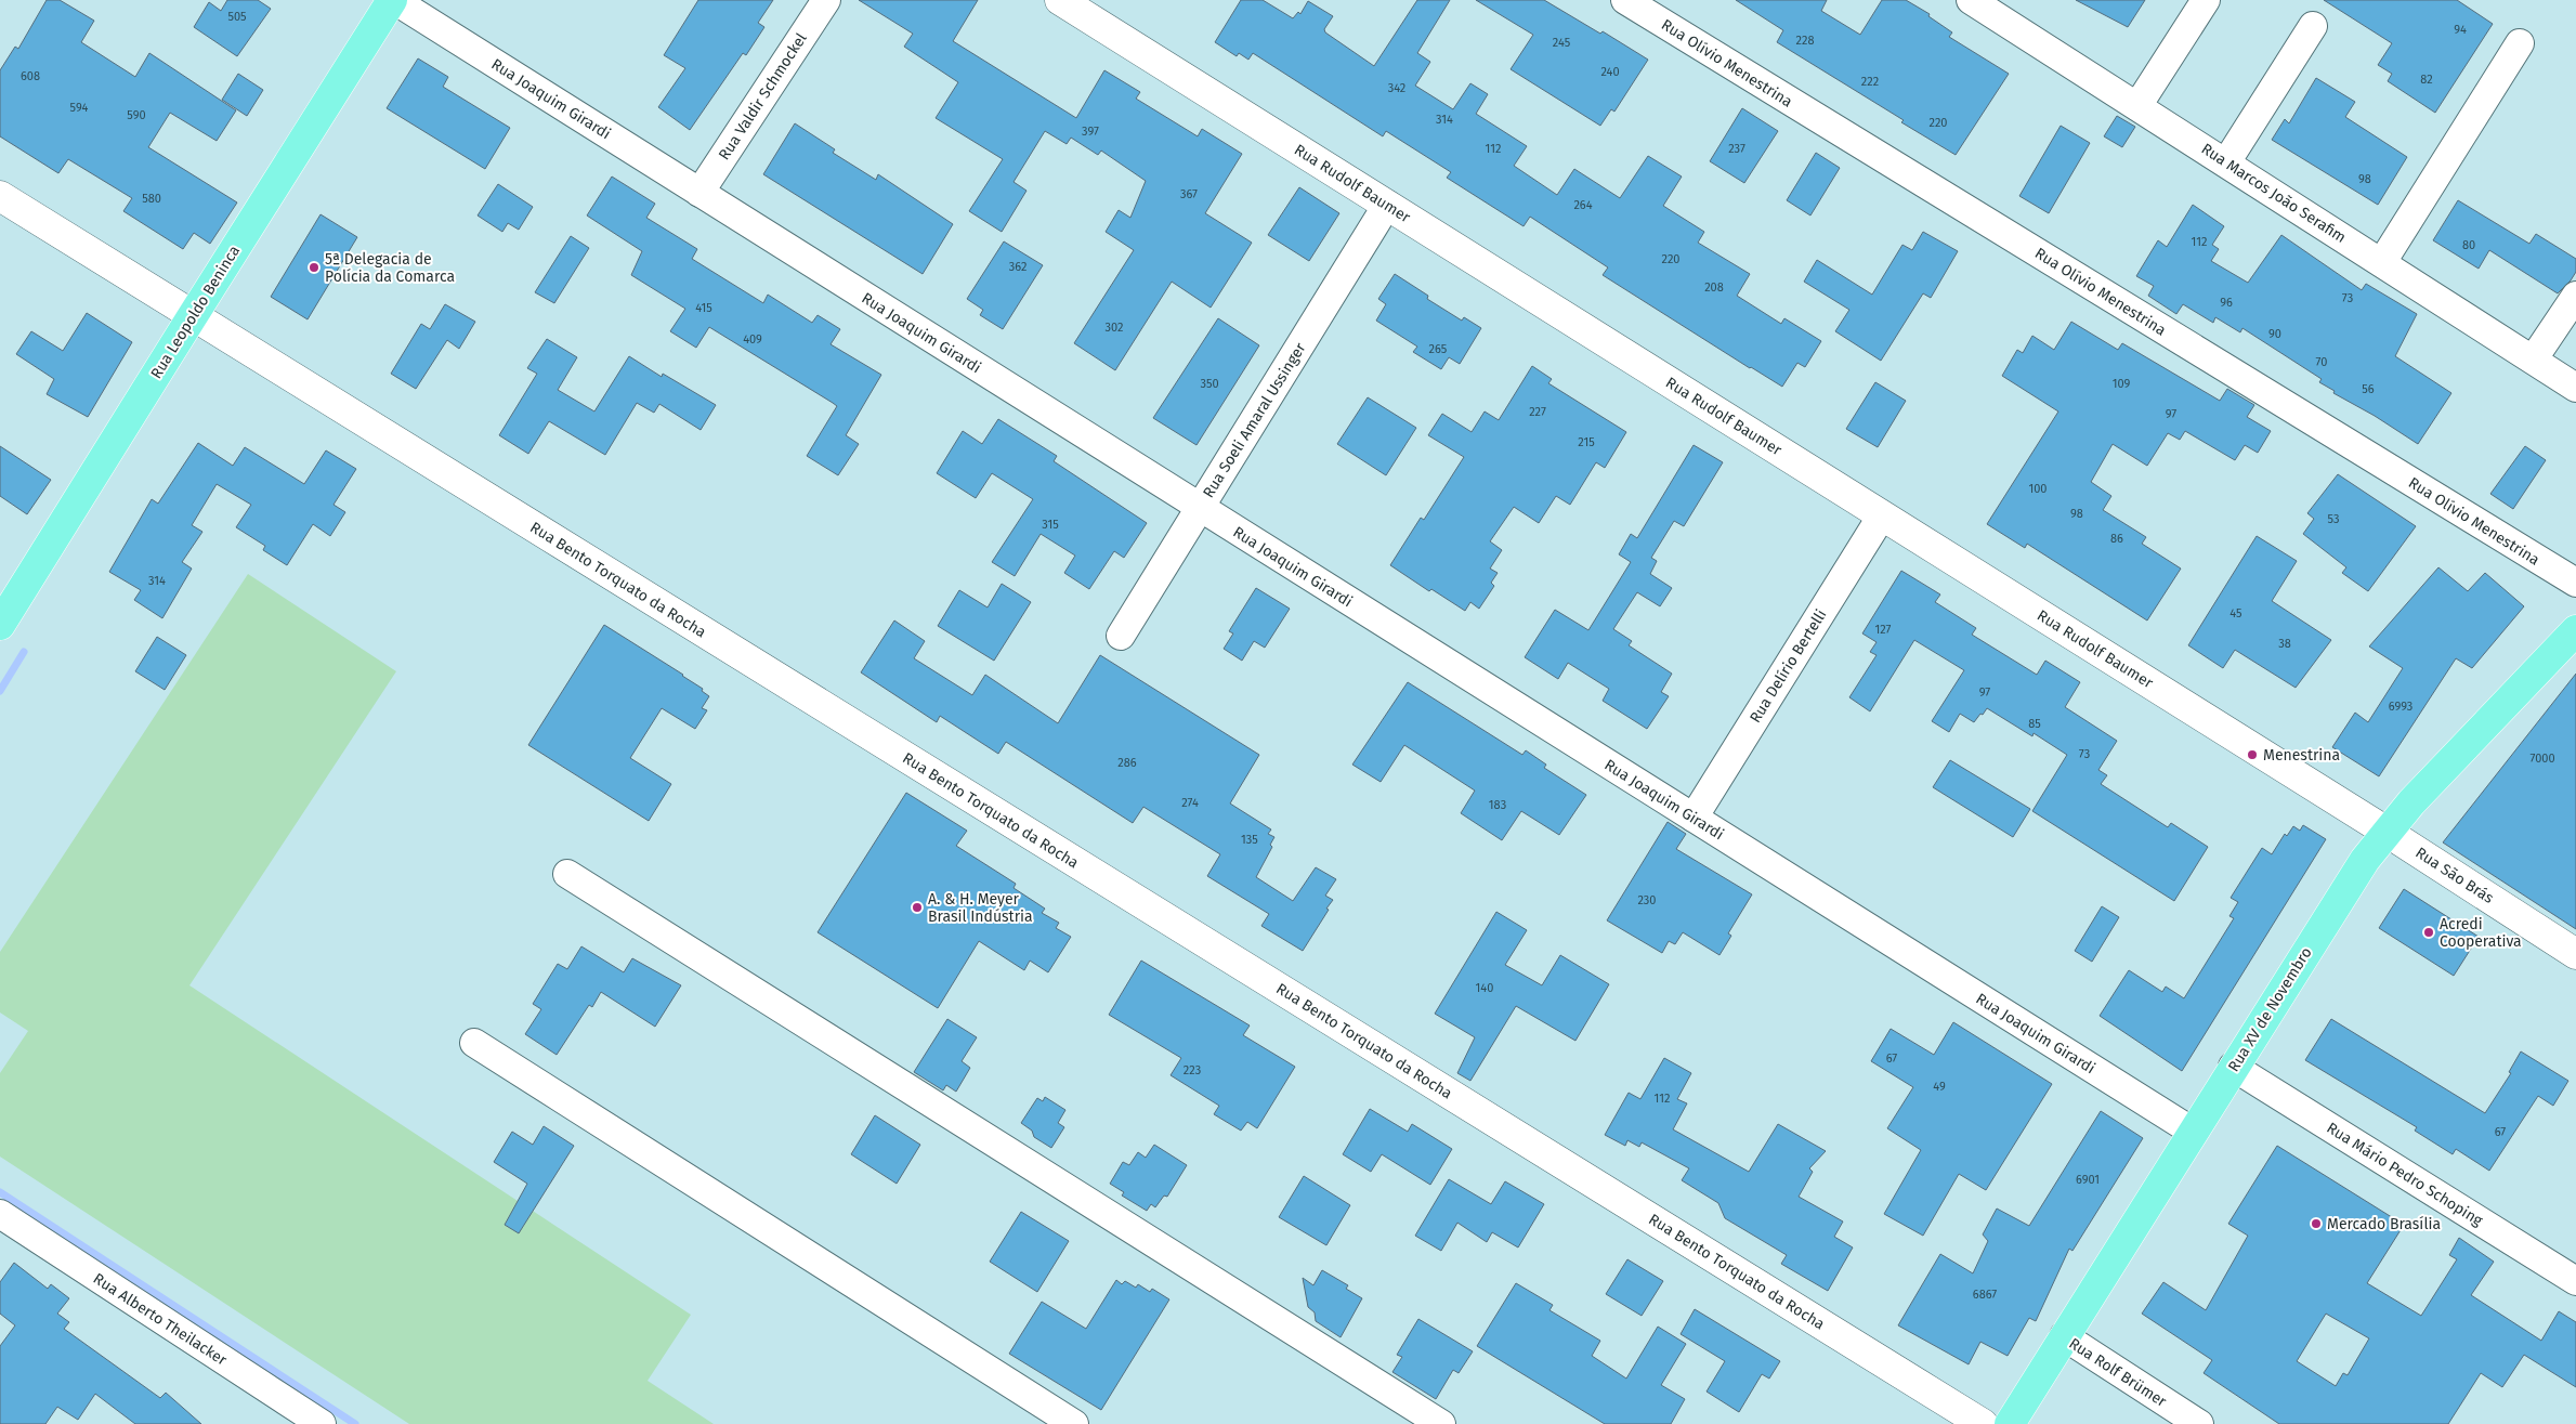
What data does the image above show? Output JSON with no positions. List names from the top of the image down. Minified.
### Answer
{"streets":{"main road":["Rua Leopoldo Beninca","Rua XV de Novembro"],"street":["Rua Olívio Menestrina","Rua Valdir Schmockel","Rua Joaquim Girardi","Rua Rudolf Baumer","Rua Marcos João Serafim","Rua Soeli Amaral Ussinger","Rua Bento Torquato da Rocha","Rua Delírio Bertelli","Rua São Brás","Rua Mário Pedro Schoping","Rua Alberto Theilacker","Rua Rolf Brümer"]},"crossings":[["Rua Valdir Schmockel","Rua Joaquim Girardi"],["Rua Joaquim Girardi","Rua Leopoldo Beninca"],["Rua Joaquim Girardi","Rua Soeli Amaral Ussinger"],["Rua Joaquim Girardi","Rua Delírio Bertelli"],["Rua Joaquim Girardi","Rua XV de Novembro"],["Rua Rudolf Baumer","Rua Soeli Amaral Ussinger"],["Rua Rudolf Baumer","Rua Delírio Bertelli"],["Rua Rudolf Baumer","Rua São Brás"],["Rua Rudolf Baumer","Rua XV de Novembro"],["Rua Leopoldo Beninca","Rua Bento Torquato da Rocha"],["Rua São Brás","Rua XV de Novembro"],["Rua XV de Novembro","Rua Mário Pedro Schoping"],["Rua XV de Novembro","Rua Rolf Brümer"]],"places":["5ª Delegacia de Polícia da Comarca","Menestrina","A. & H. Meyer Brasil Indústria","Acredi Cooperativa","Mercado Brasília"],"house_numbers":["505","94","228","245","240","608","82","222","342","594","590","314","220","397","112","237","98","367","580","264","112","80","220","362","208","73","96","415","302","90","409","265","70","350","109","56","227","97","215","100","98","53","315","86","314","45","127","38","97","6993","85","73","7000","286","274","183","135","230","140","67","223","49","112","67","6901","6867"]}
